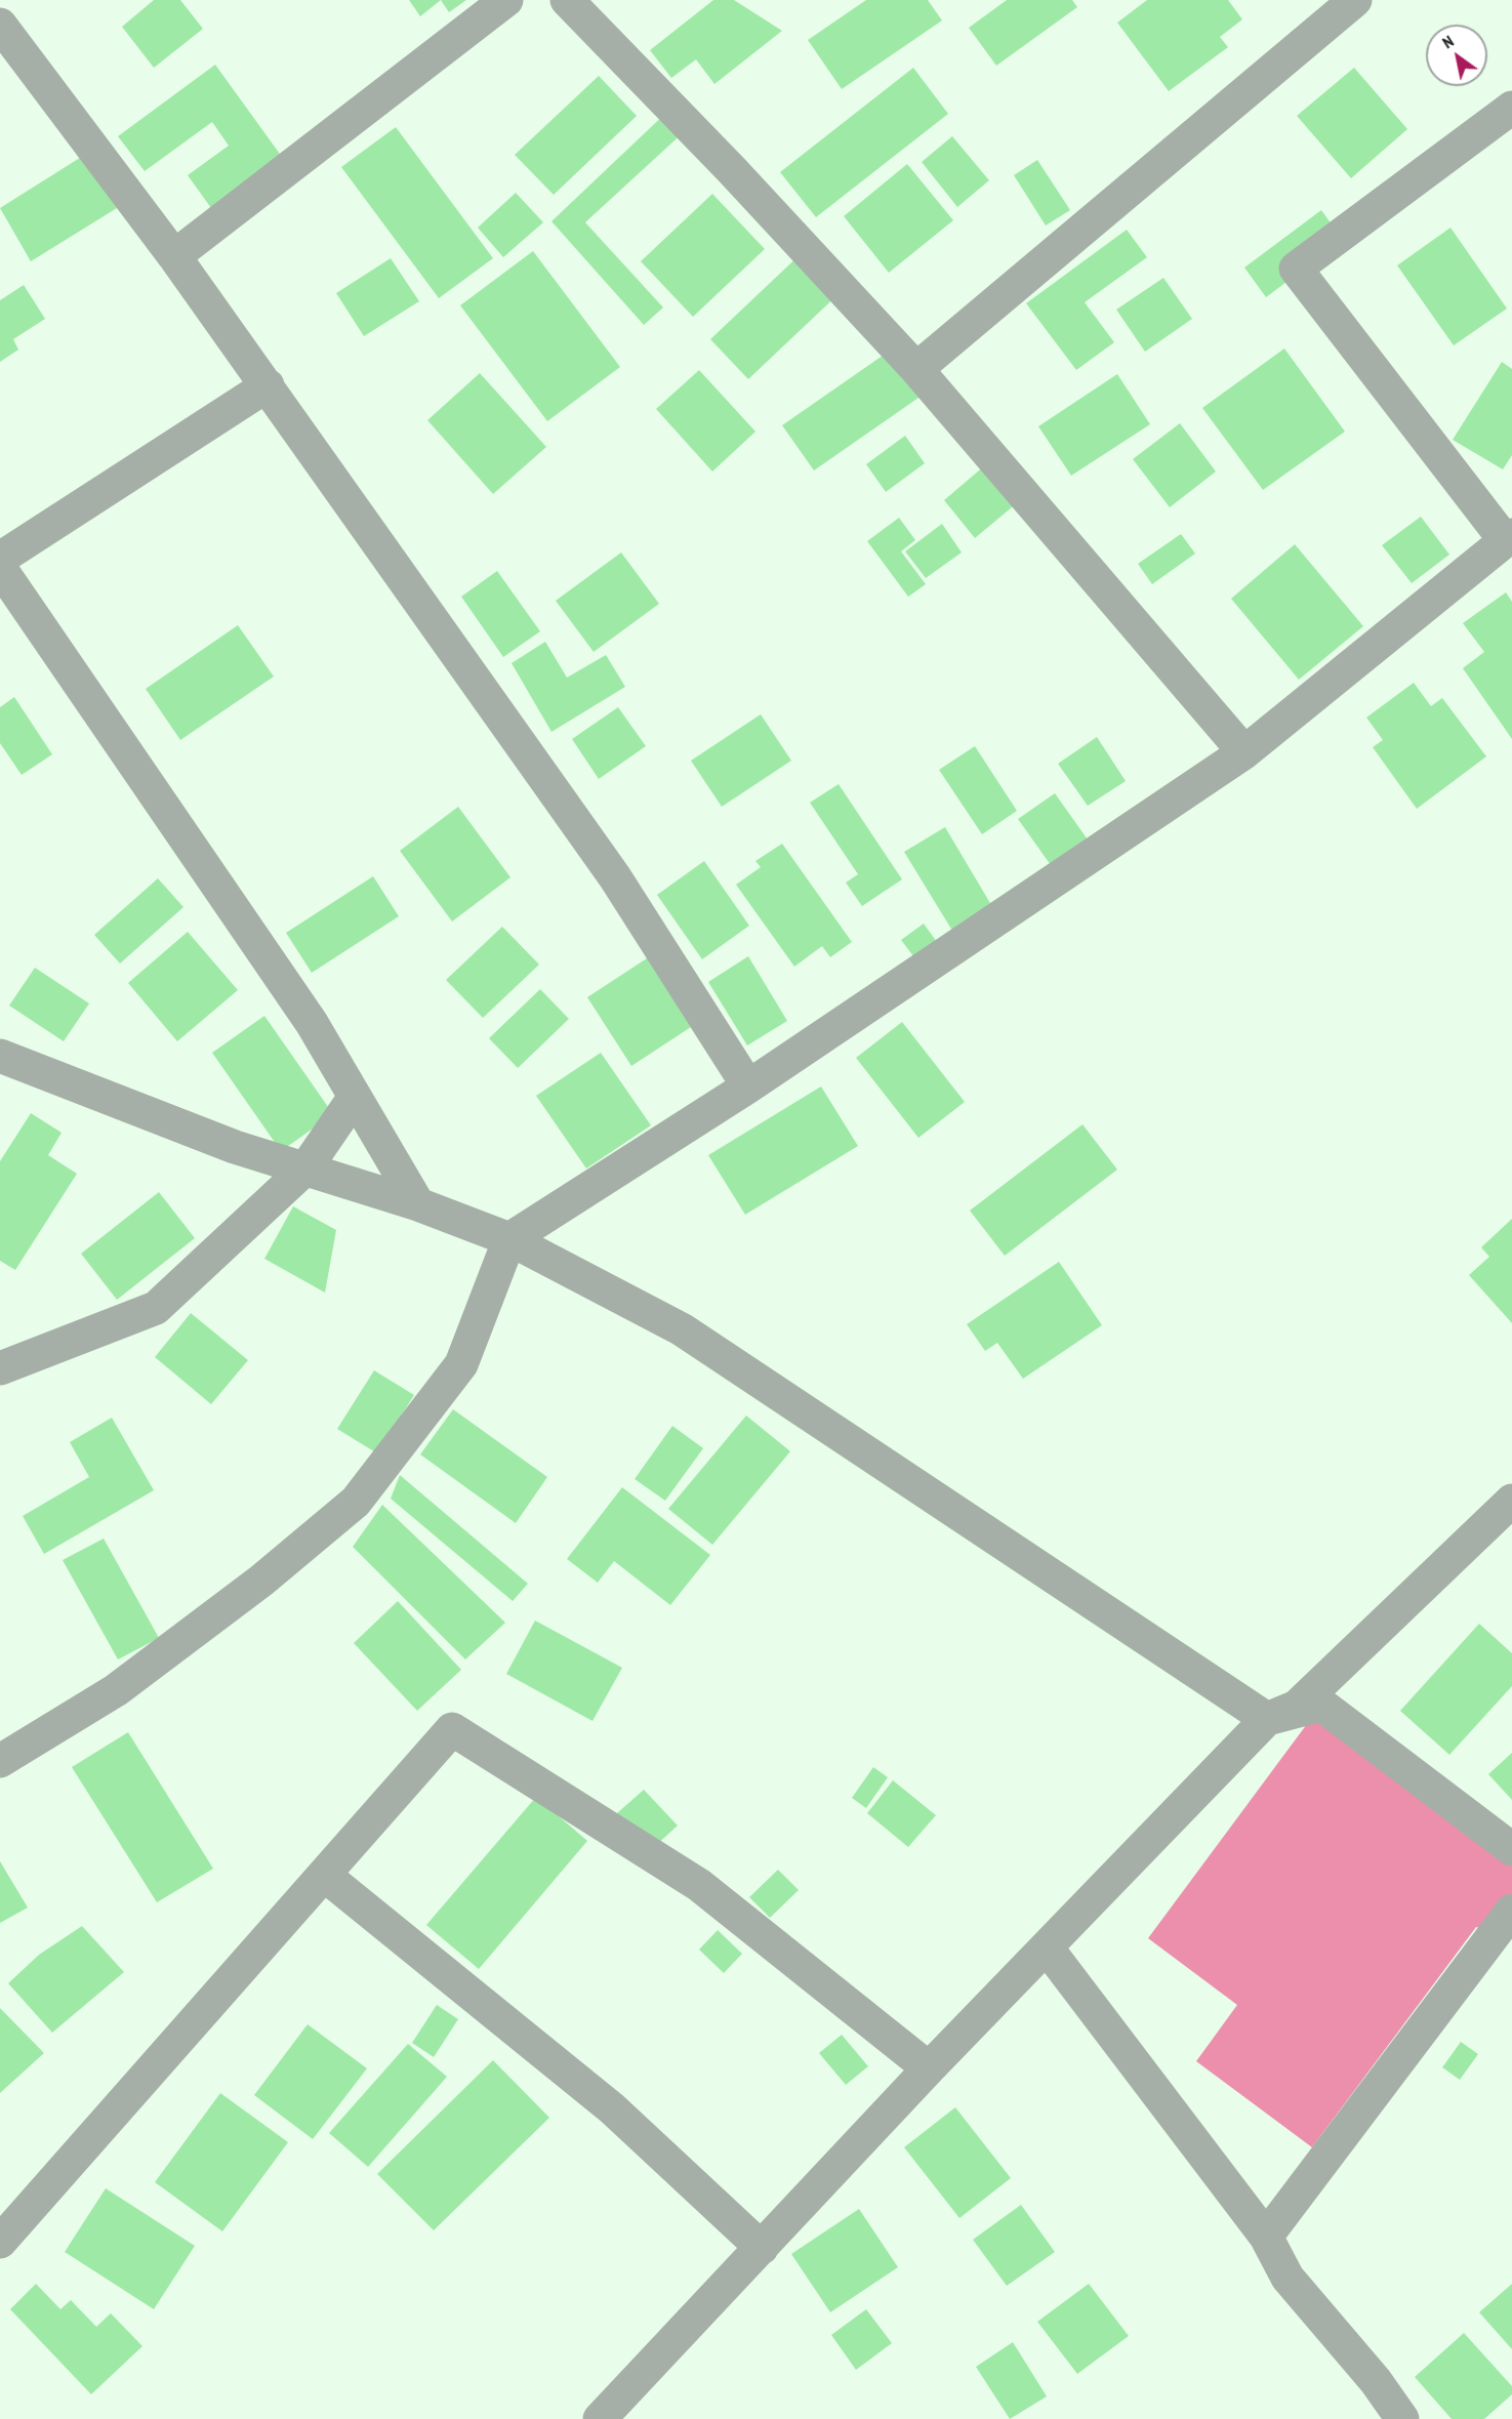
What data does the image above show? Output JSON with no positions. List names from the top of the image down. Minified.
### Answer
{"north":"top left"}
